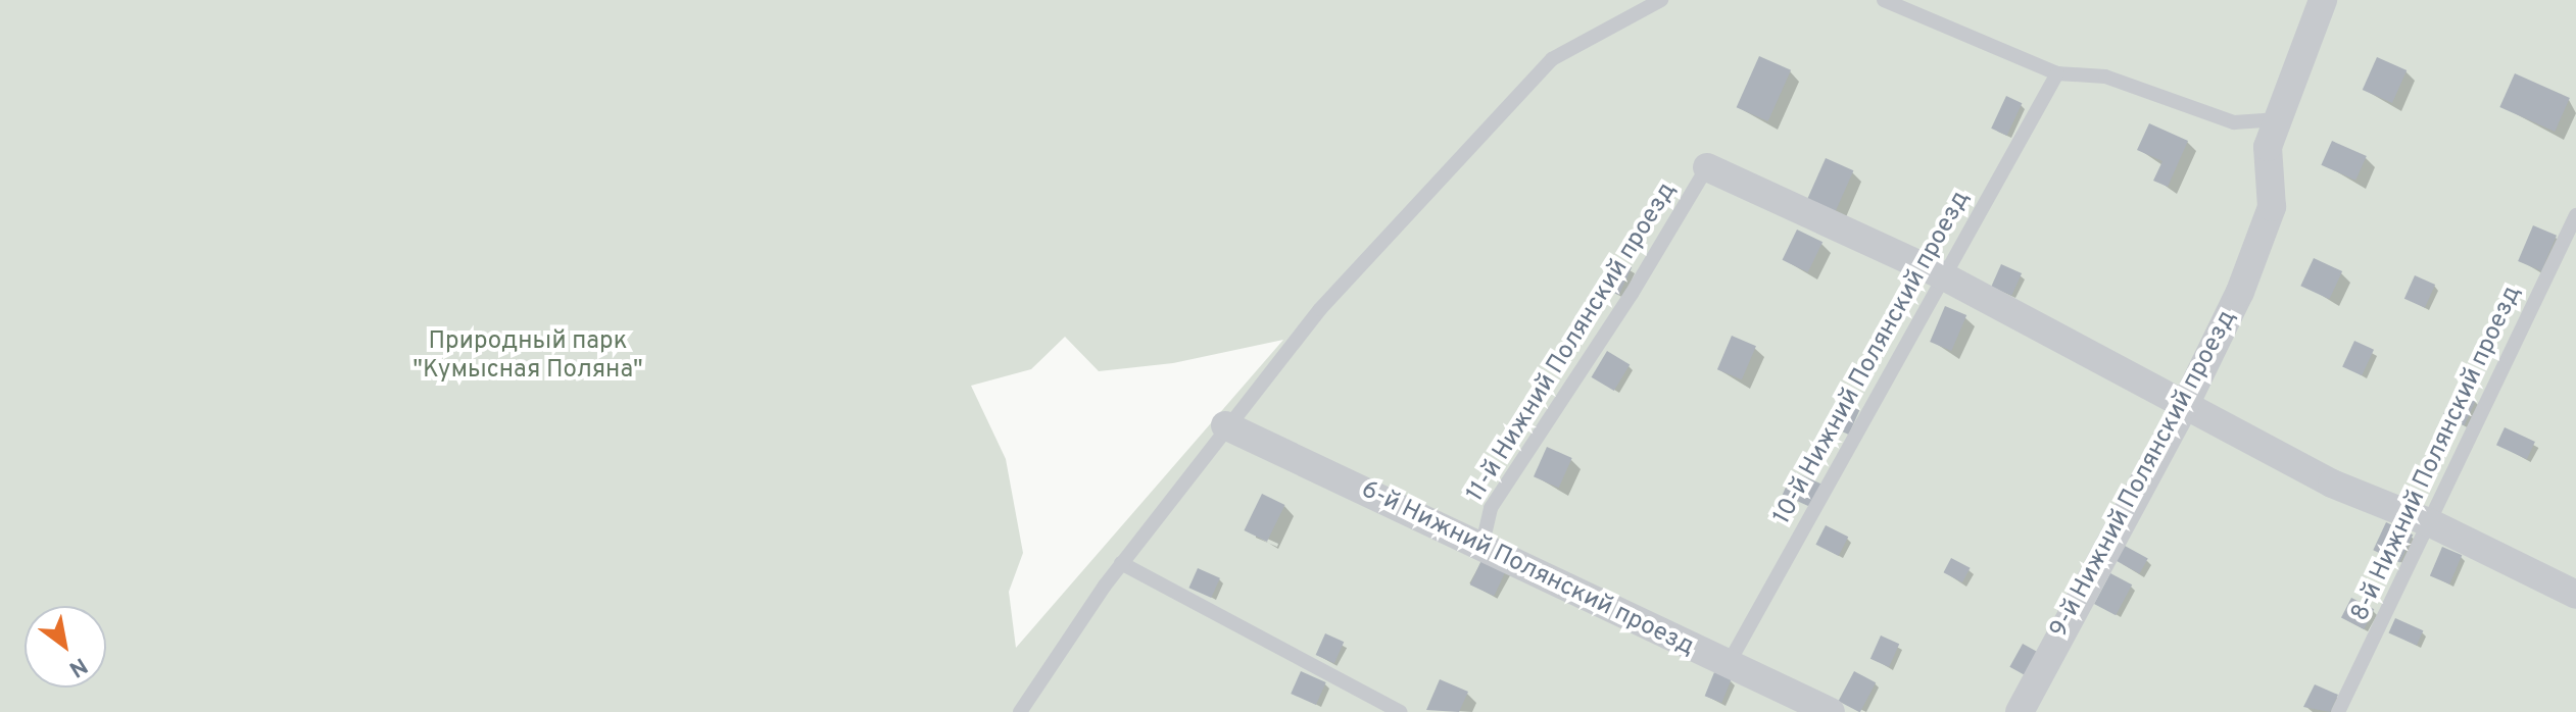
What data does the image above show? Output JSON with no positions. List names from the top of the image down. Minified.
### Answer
{"streets":{"street":["9-й Нижний Полянский проезд","6-й Нижний Полянский проезд"],"lane":["11-й Нижний Полянский проезд","10-й Нижний Полянский проезд","8-й Нижний Полянский проезд"]},"crossings":[["11-й Нижний Полянский проезд","6-й Нижний Полянский проезд"],["10-й Нижний Полянский проезд","6-й Нижний Полянский проезд"]],"parks":["Природный парк \"Кумысная Поляна\""],"north":"bottom right"}
